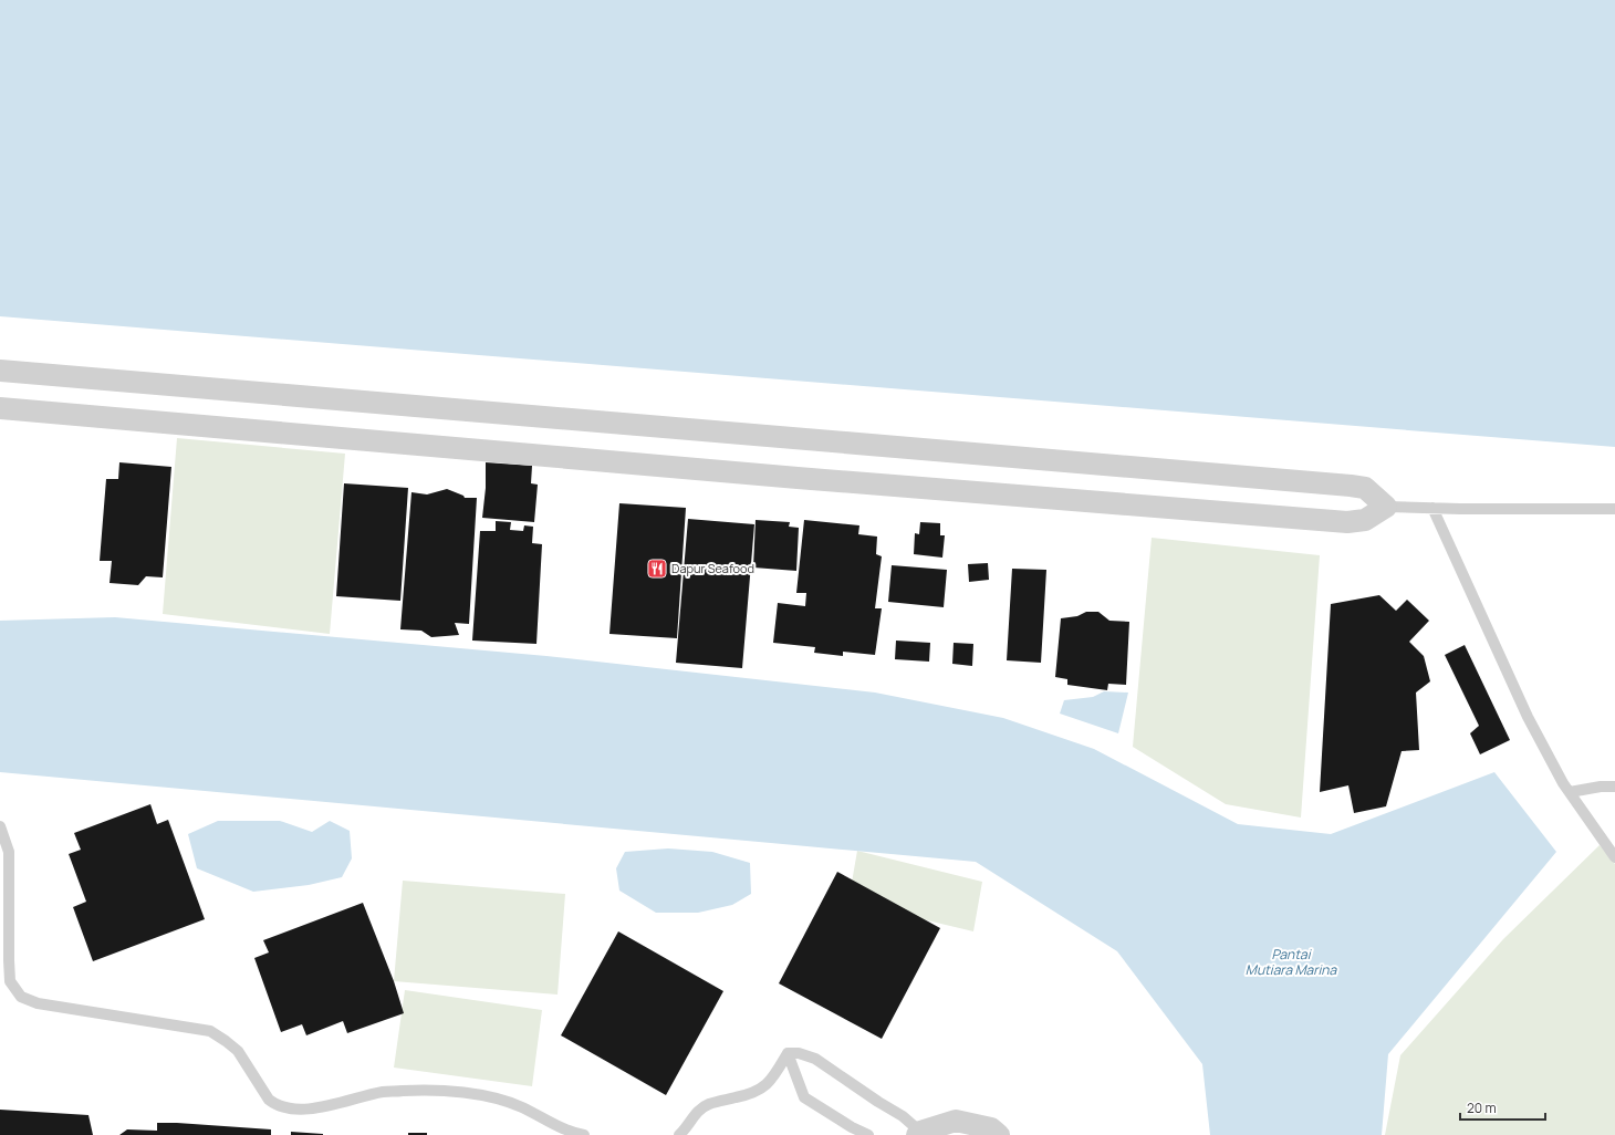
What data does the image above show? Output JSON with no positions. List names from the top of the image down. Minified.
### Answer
{"water":["Pantai Mutiara Marina"],"places":{"restaurant":["Dapur Seafood"]},"scale_bar":"20 m"}
